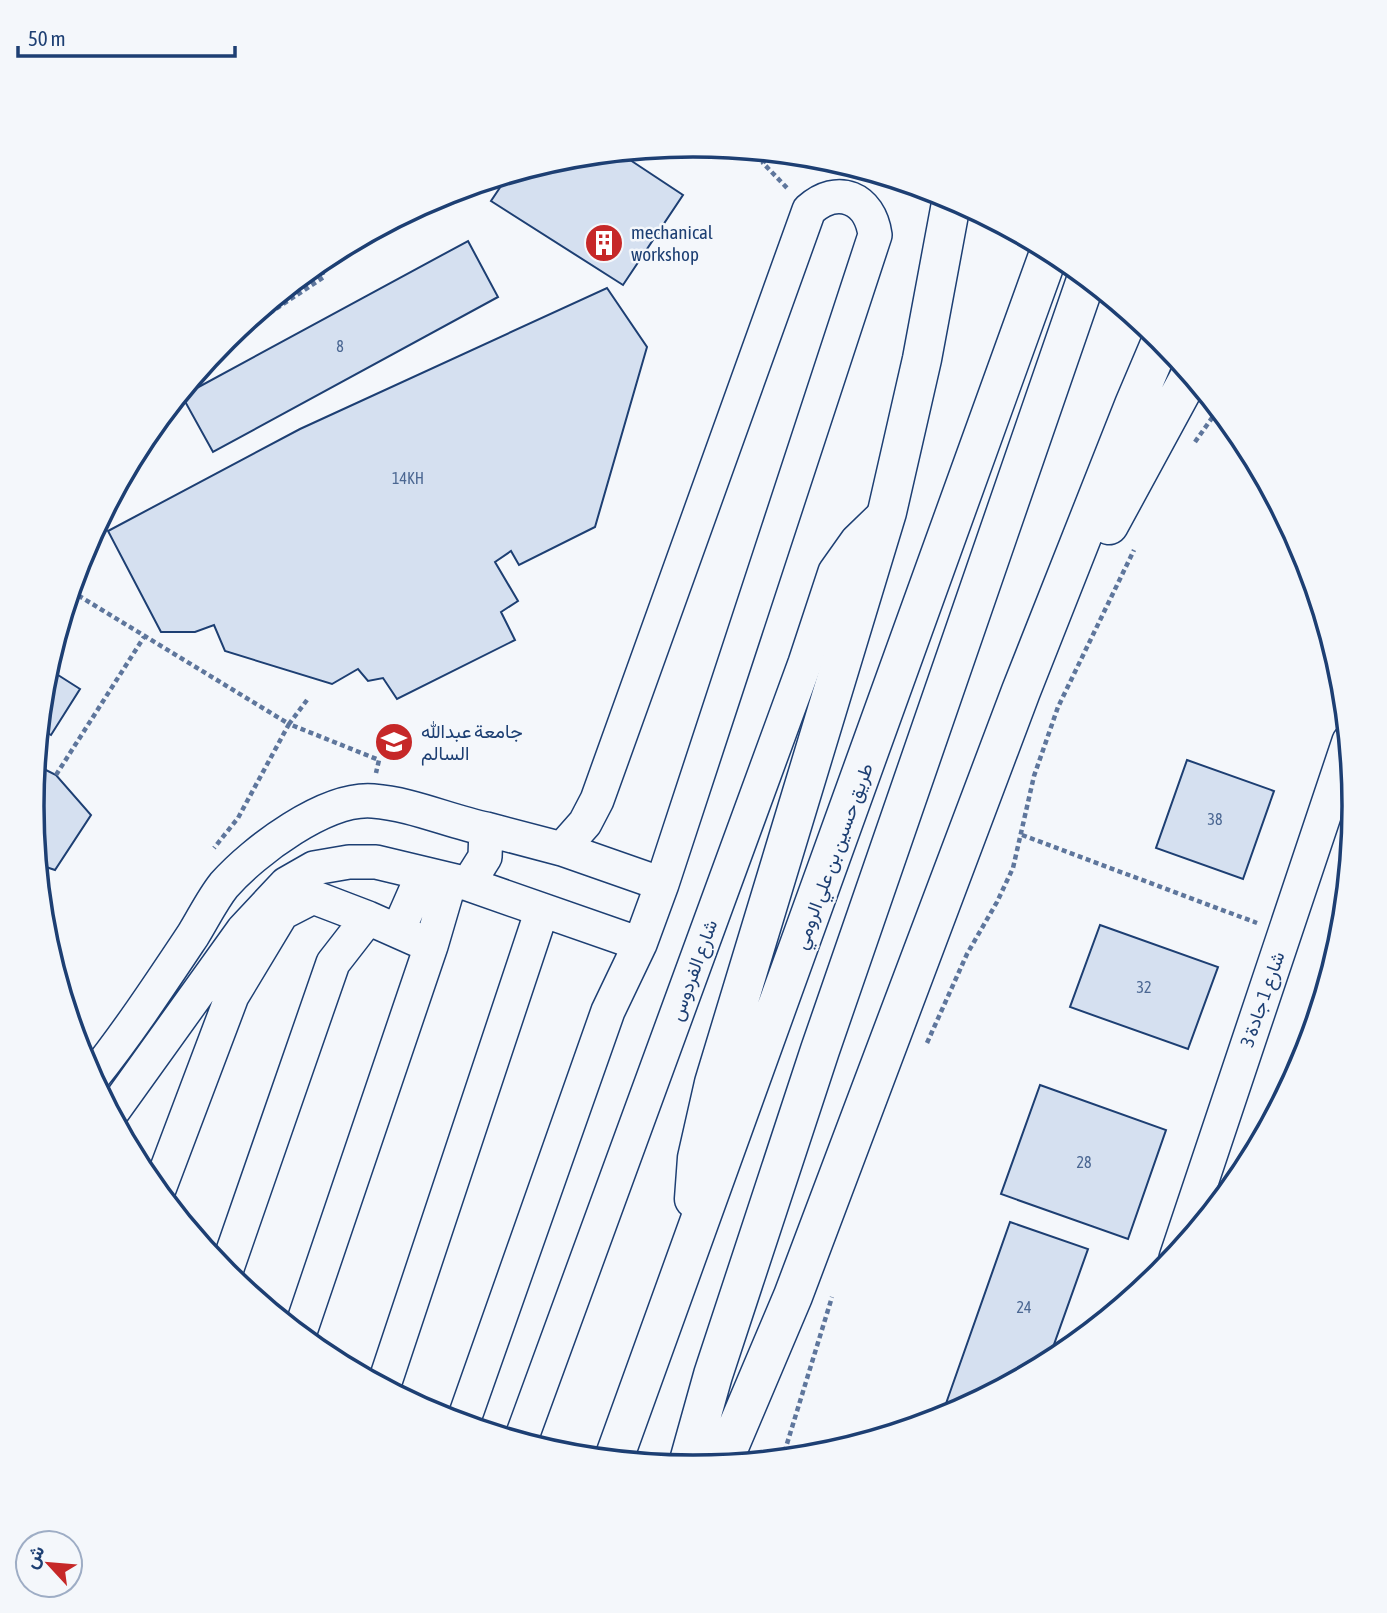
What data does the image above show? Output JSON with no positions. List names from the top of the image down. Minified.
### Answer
{"streets":{"highway":["طريق حسين بن علي الرومي"],"street":["شارع الفردوس","شارع 1 جادة 3"]},"places":{"building":["mechanical workshop"],"school or university":["جامعة عبدالله السالم"]},"house_numbers":["8","14KH","38","32","28","24"],"scale_bar":"50 m","north":"top left"}
